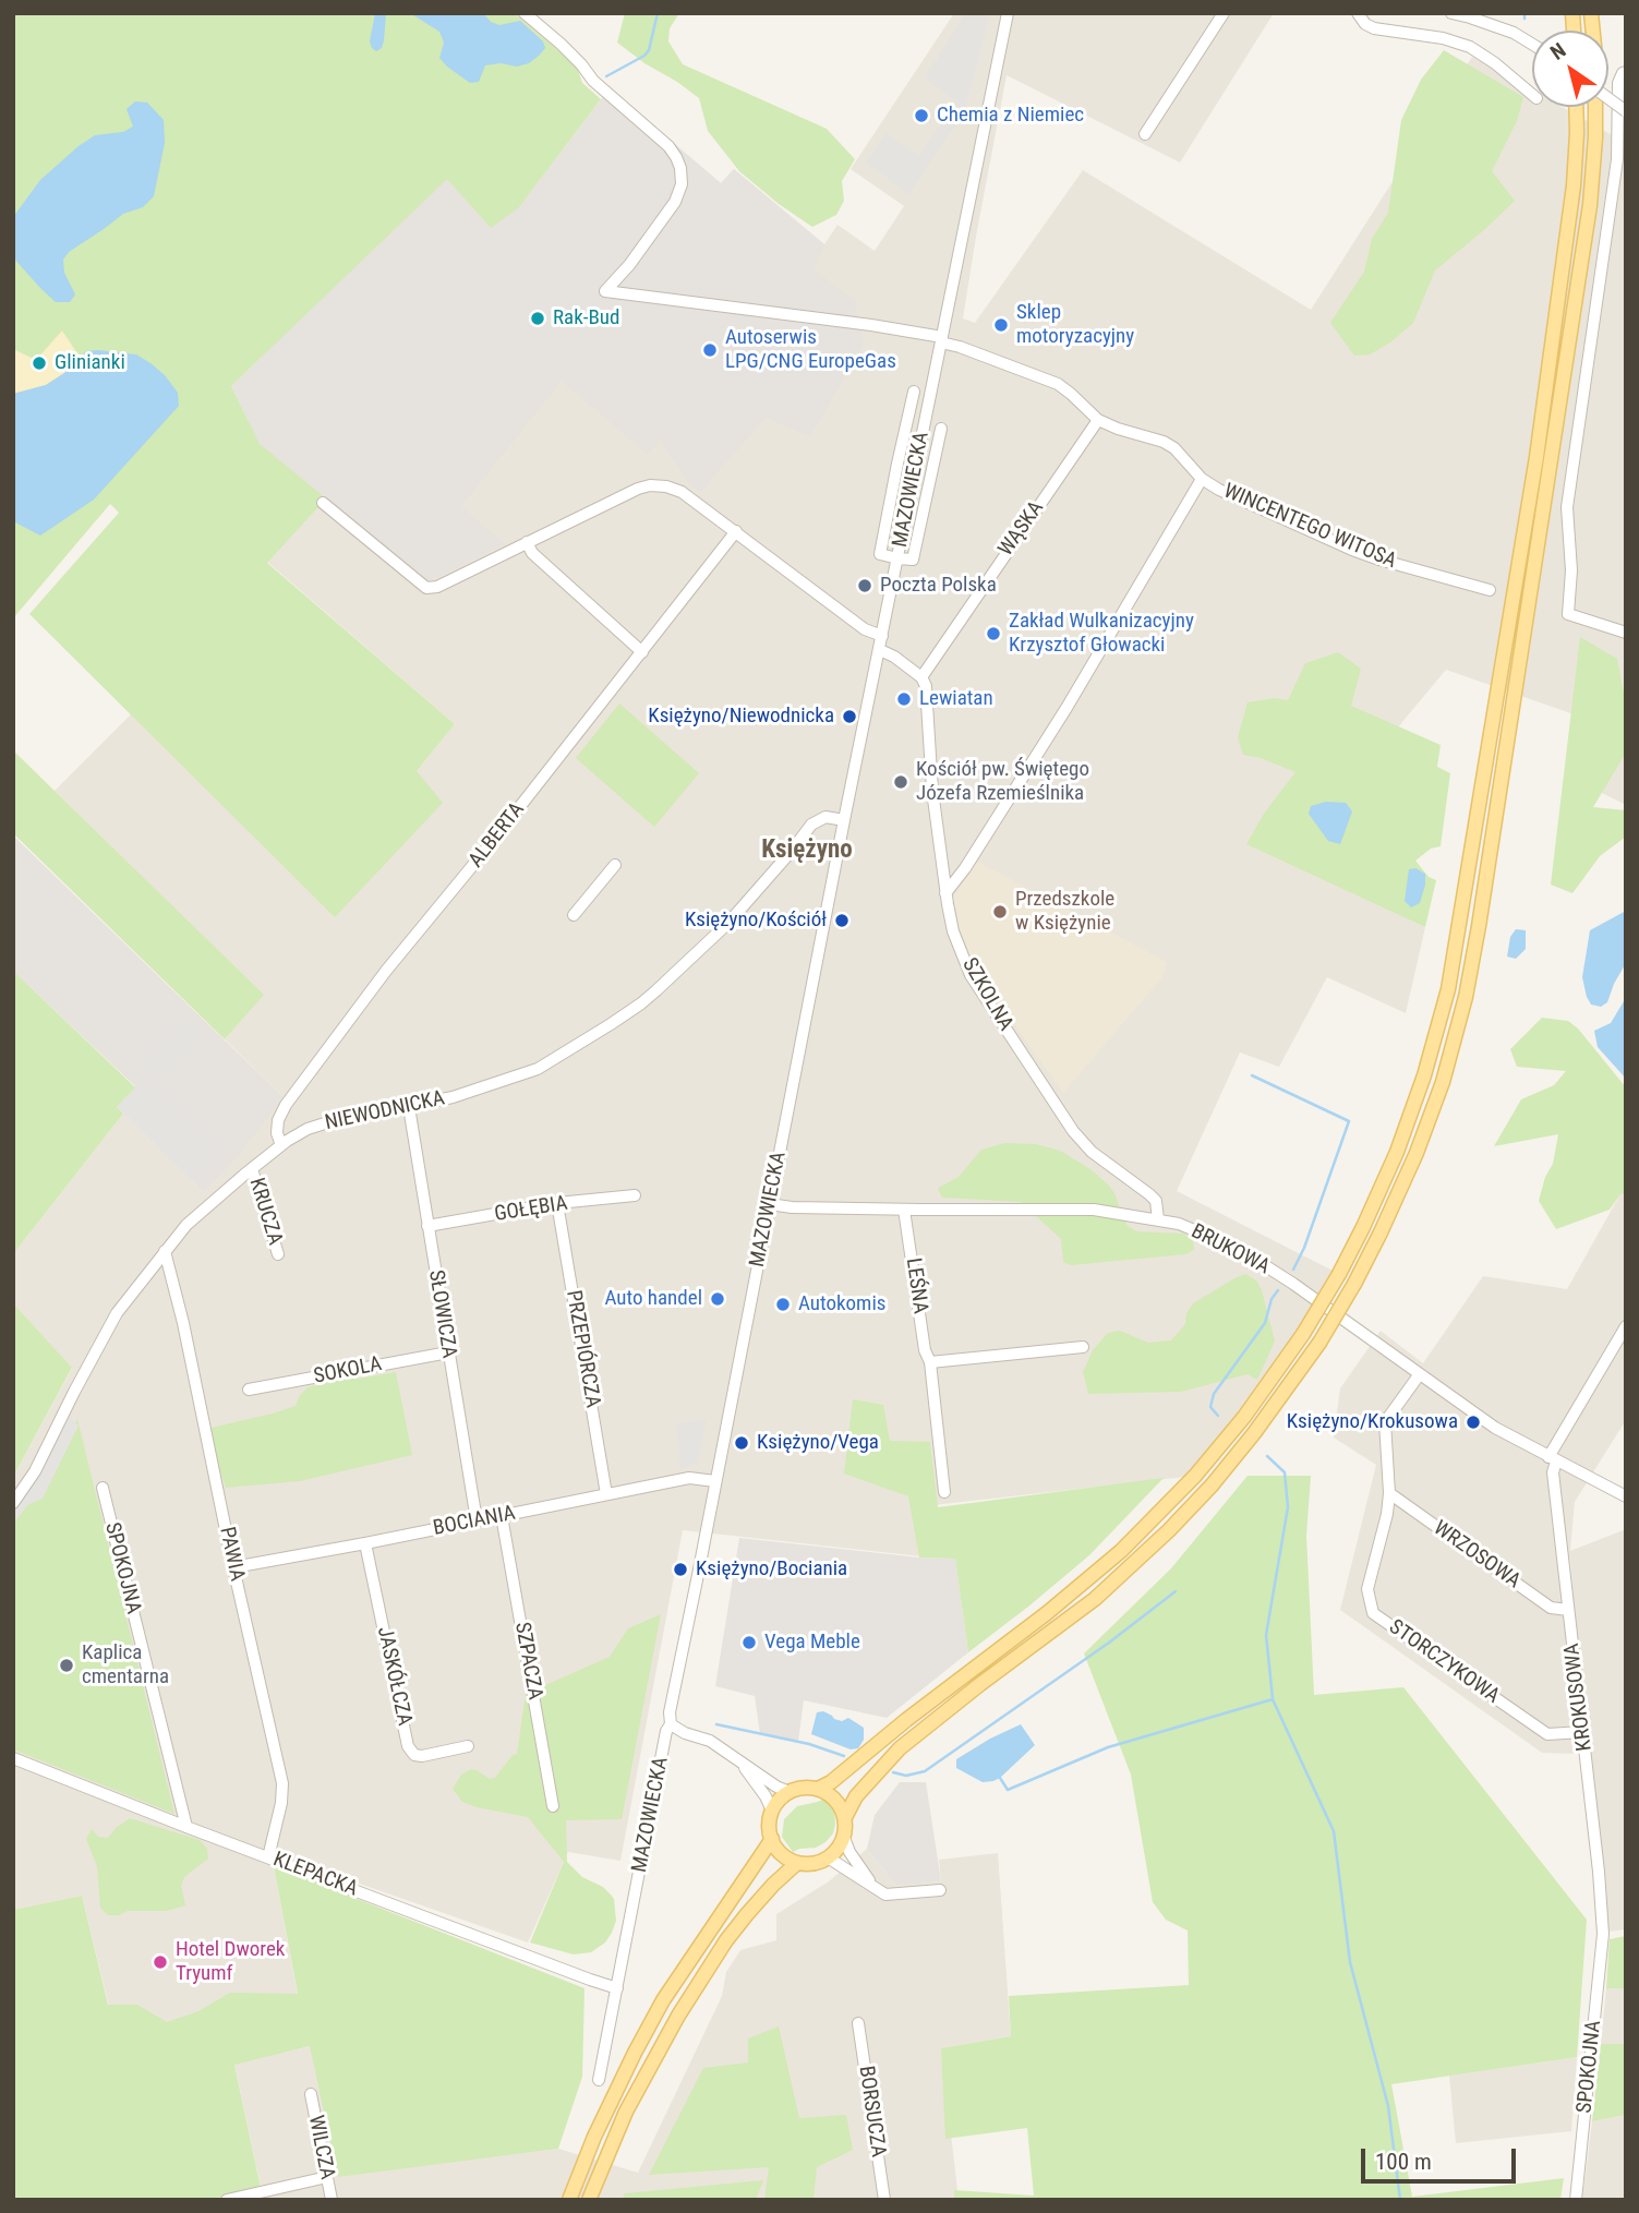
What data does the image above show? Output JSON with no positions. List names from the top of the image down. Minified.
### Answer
{"streets":{"street":["MAZOWIECKA","WINCENTEGO WITOSA","WĄSKA","ALBERTA","SZKOLNA","NIEWODNICKA","GOŁĘBIA","KRUCZA","BRUKOWA","LEŚNA","SŁOWICZA","PRZEPIÓRCZA","SOKOLA","BOCIANIA","PAWIA","WRZOSOWA","SPOKOJNA","SZPACZA","STORCZYKOWA","JASKÓŁCZA","KROKUSOWA","KLEPACKA","BORSUCZA","WILCZA"]},"crossings":[["MAZOWIECKA","WINCENTEGO WITOSA"],["MAZOWIECKA","NIEWODNICKA"],["MAZOWIECKA","BRUKOWA"],["MAZOWIECKA","BOCIANIA"],["MAZOWIECKA","KLEPACKA"],["WINCENTEGO WITOSA","WĄSKA"],["WĄSKA","SZKOLNA"],["ALBERTA","NIEWODNICKA"],["SZKOLNA","BRUKOWA"],["NIEWODNICKA","KRUCZA"],["NIEWODNICKA","SŁOWICZA"],["NIEWODNICKA","PAWIA"],["GOŁĘBIA","SŁOWICZA"],["GOŁĘBIA","PRZEPIÓRCZA"],["BRUKOWA","LEŚNA"],["BRUKOWA","STORCZYKOWA"],["BRUKOWA","KROKUSOWA"],["SŁOWICZA","SOKOLA"],["SŁOWICZA","BOCIANIA"],["PRZEPIÓRCZA","BOCIANIA"],["BOCIANIA","PAWIA"],["BOCIANIA","SZPACZA"],["BOCIANIA","JASKÓŁCZA"],["PAWIA","KLEPACKA"],["WRZOSOWA","STORCZYKOWA"],["WRZOSOWA","KROKUSOWA"],["SPOKOJNA","KROKUSOWA"],["SPOKOJNA","KLEPACKA"],["STORCZYKOWA","KROKUSOWA"]],"districts":["Księżyno"],"places":["Chemia z Niemiec","Rak-Bud","Sklep motoryzacyjny","Autoserwis LPG/CNG EuropeGas","Glinianki","Poczta Polska","Zakład Wulkanizacyjny Krzysztof Głowacki","Lewiatan","Księżyno/Niewodnicka","Kościół pw. Świętego Józefa Rzemieślnika","Przedszkole w Księżynie","Księżyno/Kościół","Auto handel","Autokomis","Księżyno/Krokusowa","Księżyno/Vega","Księżyno/Bociania","Vega Meble","Kaplica cmentarna","Hotel Dworek Tryumf"],"scale_bar":"100 m","north":"top left"}
